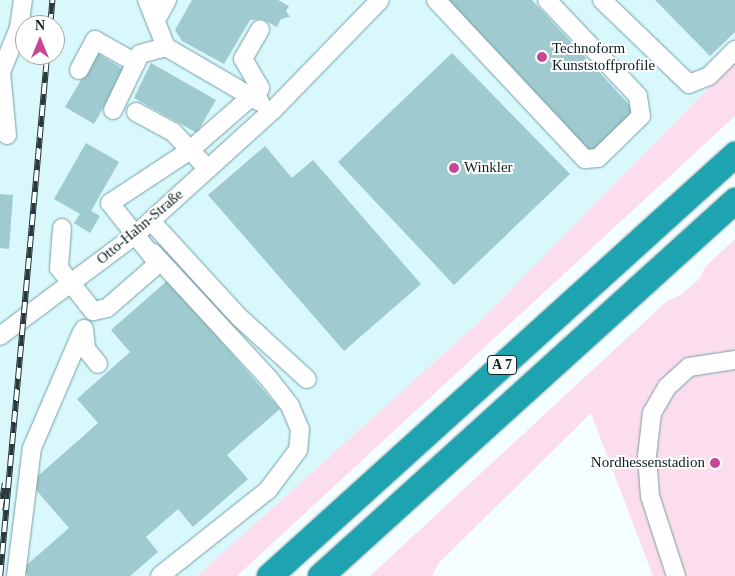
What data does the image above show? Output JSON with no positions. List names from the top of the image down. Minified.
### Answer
{"streets":{"highway":["A 7"],"street":["Otto-Hahn-Straße"]},"places":["Technoform Kunststoffprofile","Winkler","Nordhessenstadion"],"north":"top"}
